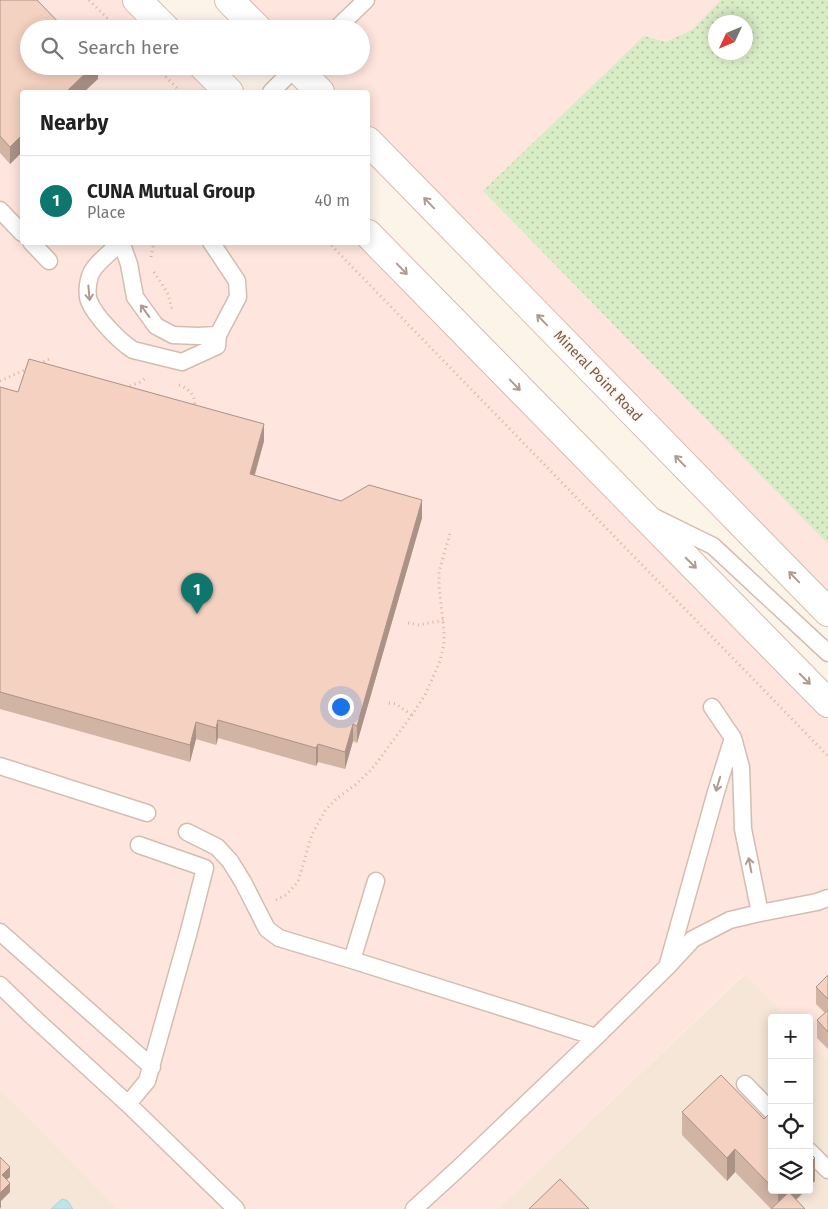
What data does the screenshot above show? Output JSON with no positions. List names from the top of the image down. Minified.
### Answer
{"streets":{"main road":["Mineral Point Road"]},"north":"bottom left","page":{"search":"Search here","heading":"Nearby","list":[{"mark":"1","name":"CUNA Mutual Group","note":"Place","value":"40 m"}],"pins":"1","map_buttons":["+","−"]}}
